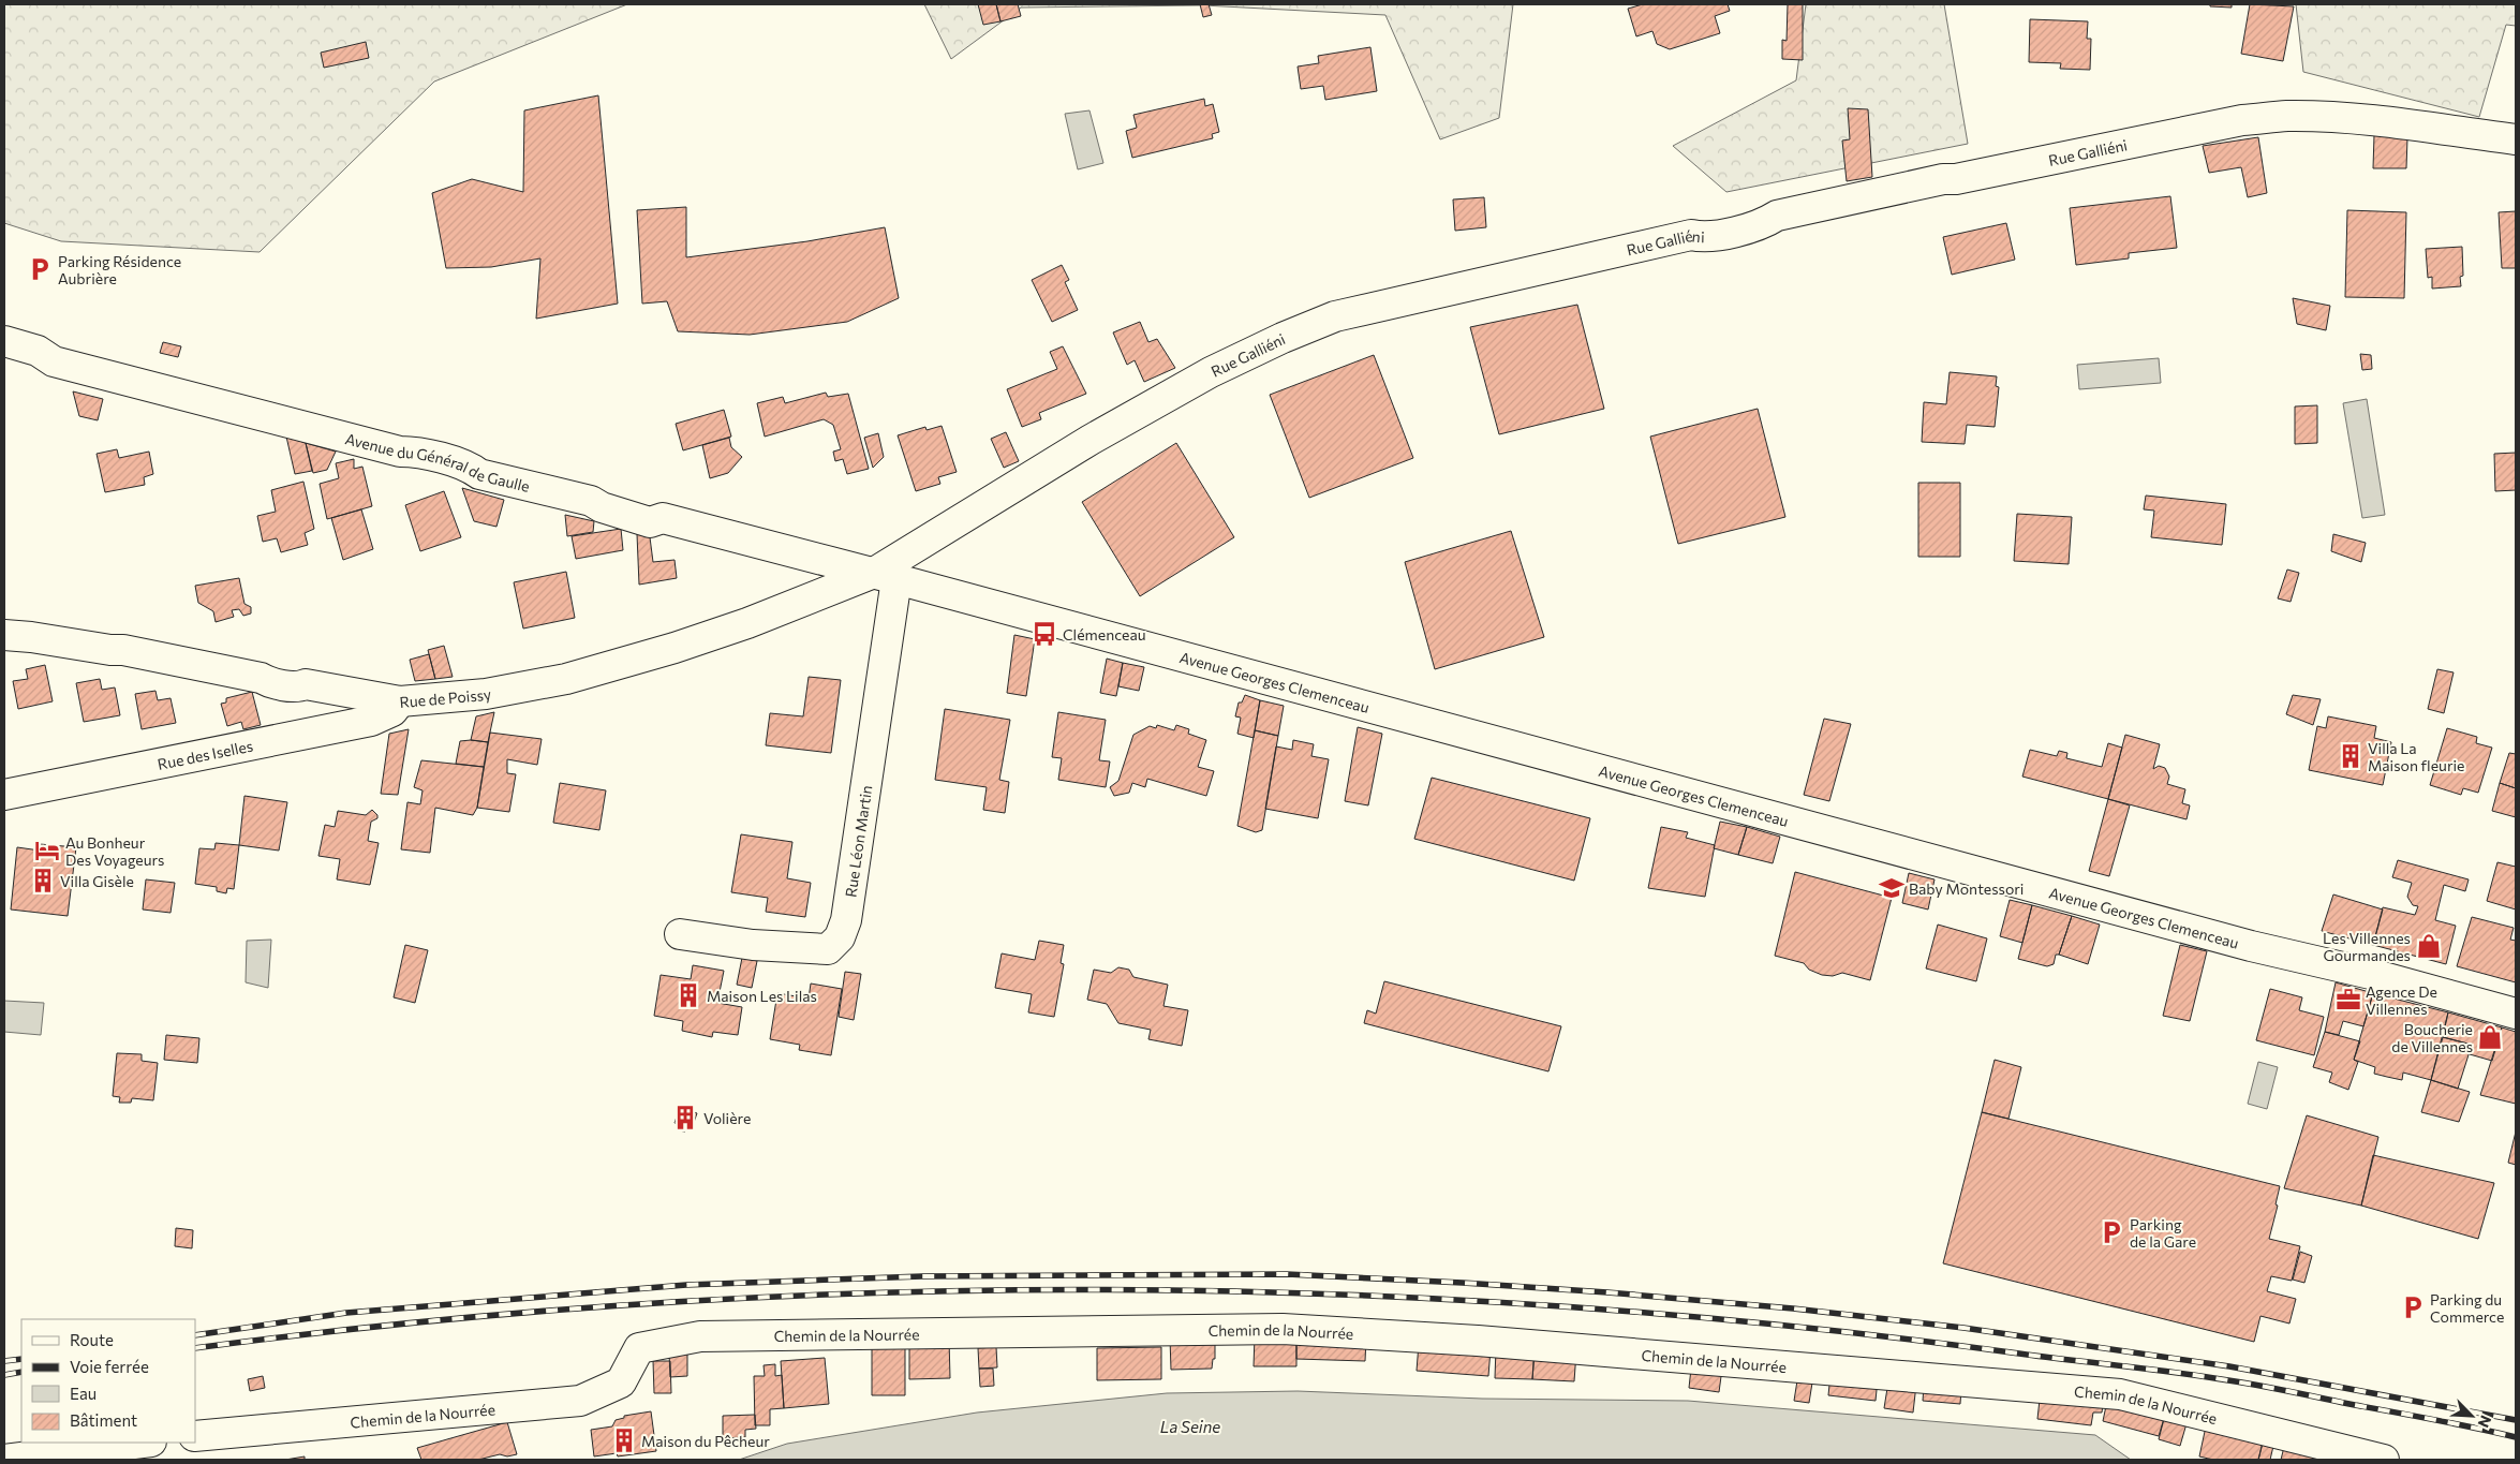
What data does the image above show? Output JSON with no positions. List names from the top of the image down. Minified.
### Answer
{"streets":{"street":["Rue Galliéni","Avenue du Général de Gaulle","Avenue Georges Clemenceau","Rue de Poissy","Rue des Iselles","Rue Léon Martin","Chemin de la Nourrée"]},"crossings":[["Rue Galliéni","Avenue du Général de Gaulle"],["Rue Galliéni","Avenue Georges Clemenceau"],["Rue Galliéni","Rue de Poissy"],["Rue Galliéni","Rue Léon Martin"],["Avenue du Général de Gaulle","Avenue Georges Clemenceau"],["Avenue du Général de Gaulle","Rue de Poissy"],["Avenue du Général de Gaulle","Rue Léon Martin"],["Avenue Georges Clemenceau","Rue de Poissy"],["Avenue Georges Clemenceau","Rue Léon Martin"],["Rue de Poissy","Rue des Iselles"],["Rue de Poissy","Rue Léon Martin"]],"water":["La Seine"],"places":{"parking":["Parking Résidence Aubrière","Parking de la Gare","Parking du Commerce"],"bus stop":["Clémenceau"],"building":["Villa La Maison fleurie","Villa Gisèle","Maison Les Lilas","Volière","Maison du Pêcheur"],"hotel":["Au Bonheur Des Voyageurs"],"school or university":["Baby Montessori"],"shop":["Les Villennes Gourmandes","Boucherie de Villennes"],"office":["Agence De Villennes"]},"legend":["Route","Voie ferrée","Eau","Bâtiment"],"north":"bottom right"}
